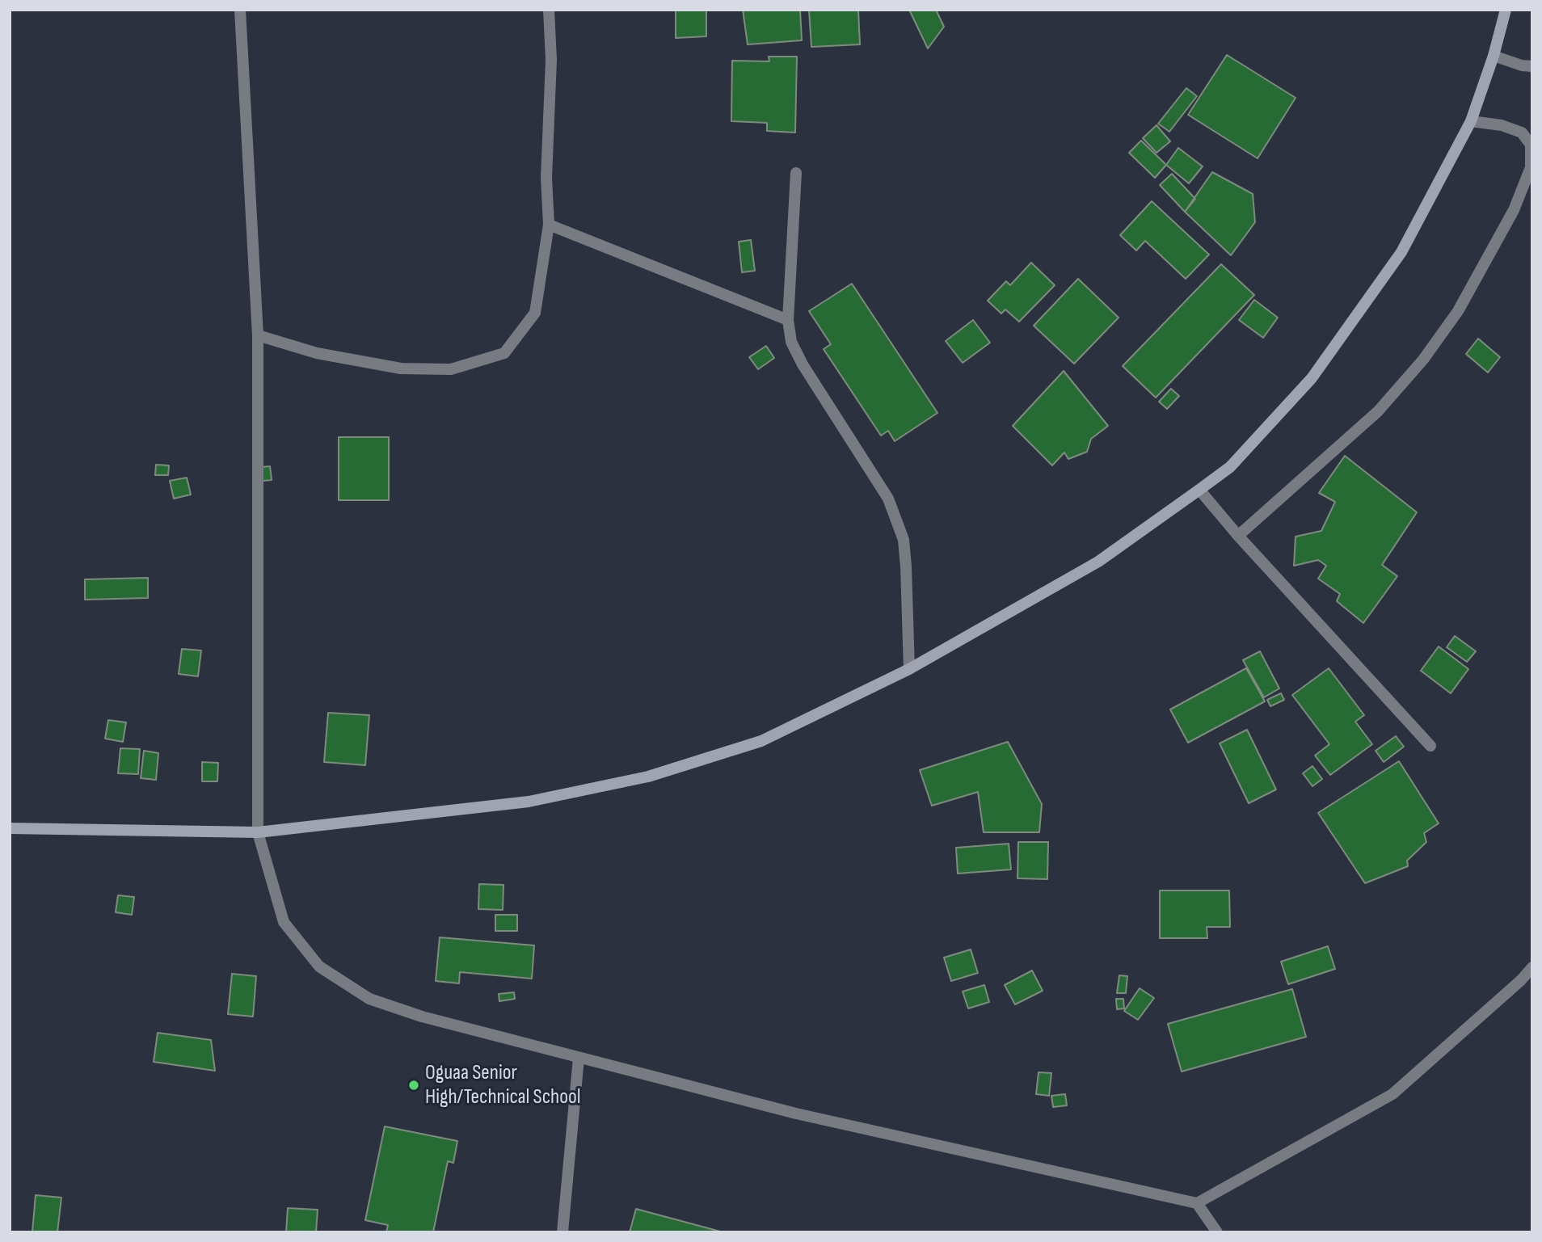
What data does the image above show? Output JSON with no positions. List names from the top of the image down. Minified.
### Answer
{"places":["Oguaa Senior High/Technical School"]}
